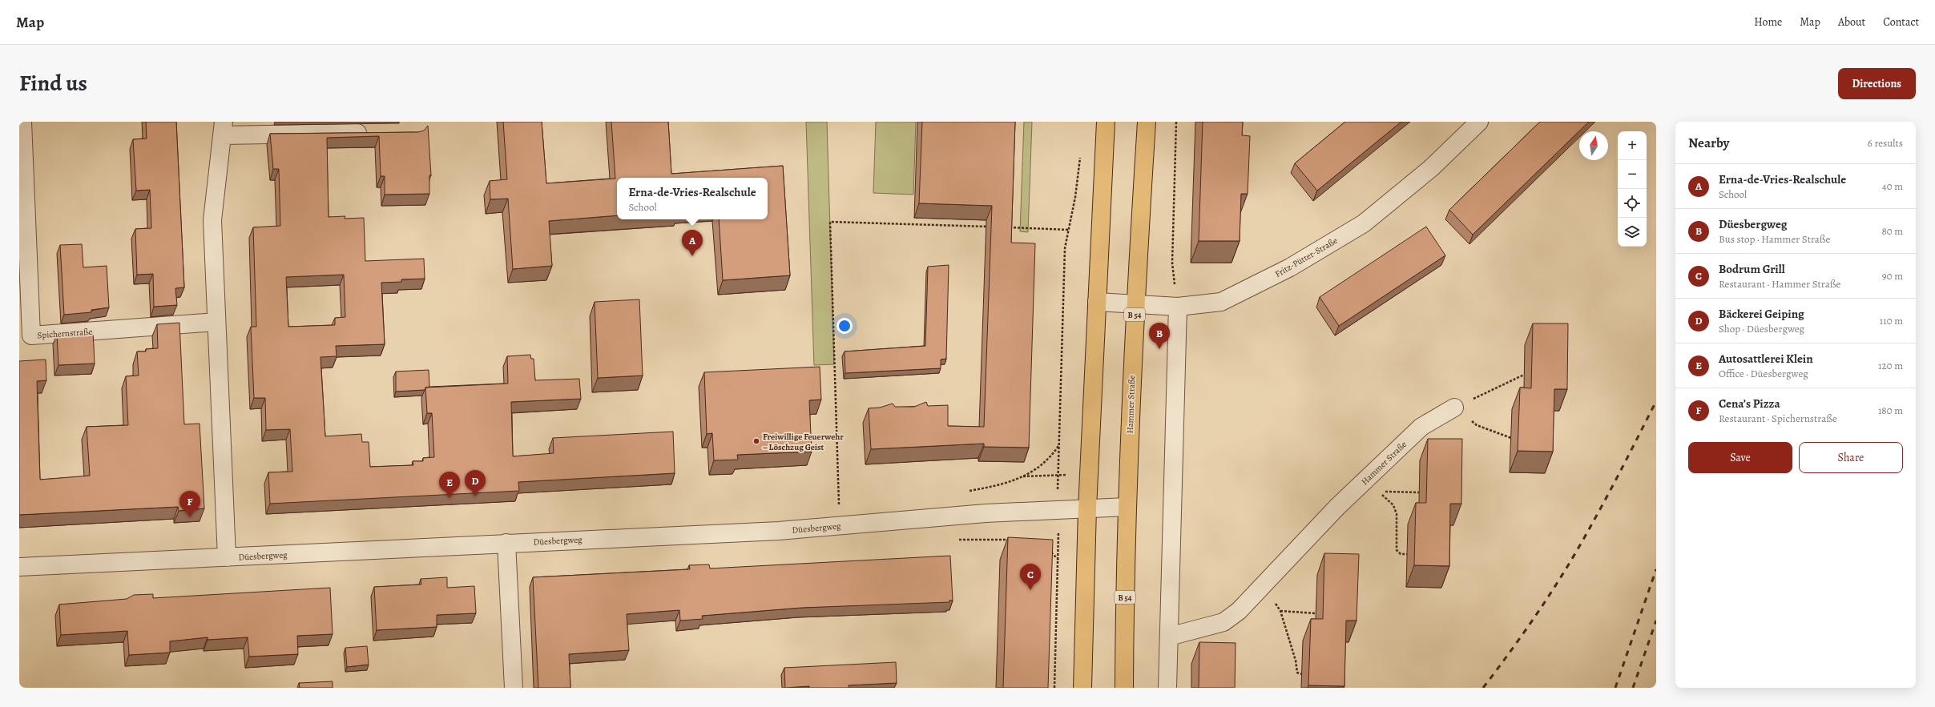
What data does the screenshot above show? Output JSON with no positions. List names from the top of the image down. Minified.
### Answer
{"streets":{"main road":["B 54","Hammer Straße"],"street":["Fritz-Pütter-Straße","Spichernstraße","Düesbergweg"]},"crossings":[["Fritz-Pütter-Straße","Hammer Straße"],["Hammer Straße","Düesbergweg"]],"places":["Freiwillige Feuerwehr – Löschzug Geist"],"north":"top","page":{"header":"Map","nav":["Home","Map","About","Contact"],"title":"Find us","buttons":["Directions",["Save","Share"]],"heading":["Nearby","6 results"],"map_buttons":["+","−"],"list":[{"mark":"A","name":"Erna-de-Vries-Realschule","note":"School","value":"40 m"},{"mark":"B","name":"Düesbergweg","note":"Bus stop · Hammer Straße","value":"80 m"},{"mark":"C","name":"Bodrum Grill","note":"Restaurant · Hammer Straße","value":"90 m"},{"mark":"D","name":"Bäckerei Geiping","note":"Shop · Düesbergweg","value":"110 m"},{"mark":"E","name":"Autosattlerei Klein","note":"Office · Düesbergweg","value":"120 m"},{"mark":"F","name":"Cena’s Pizza","note":"Restaurant · Spichernstraße","value":"180 m"}],"popup":["Erna-de-Vries-Realschule","School"],"pins":["A","B","D","E","F","C"]}}
